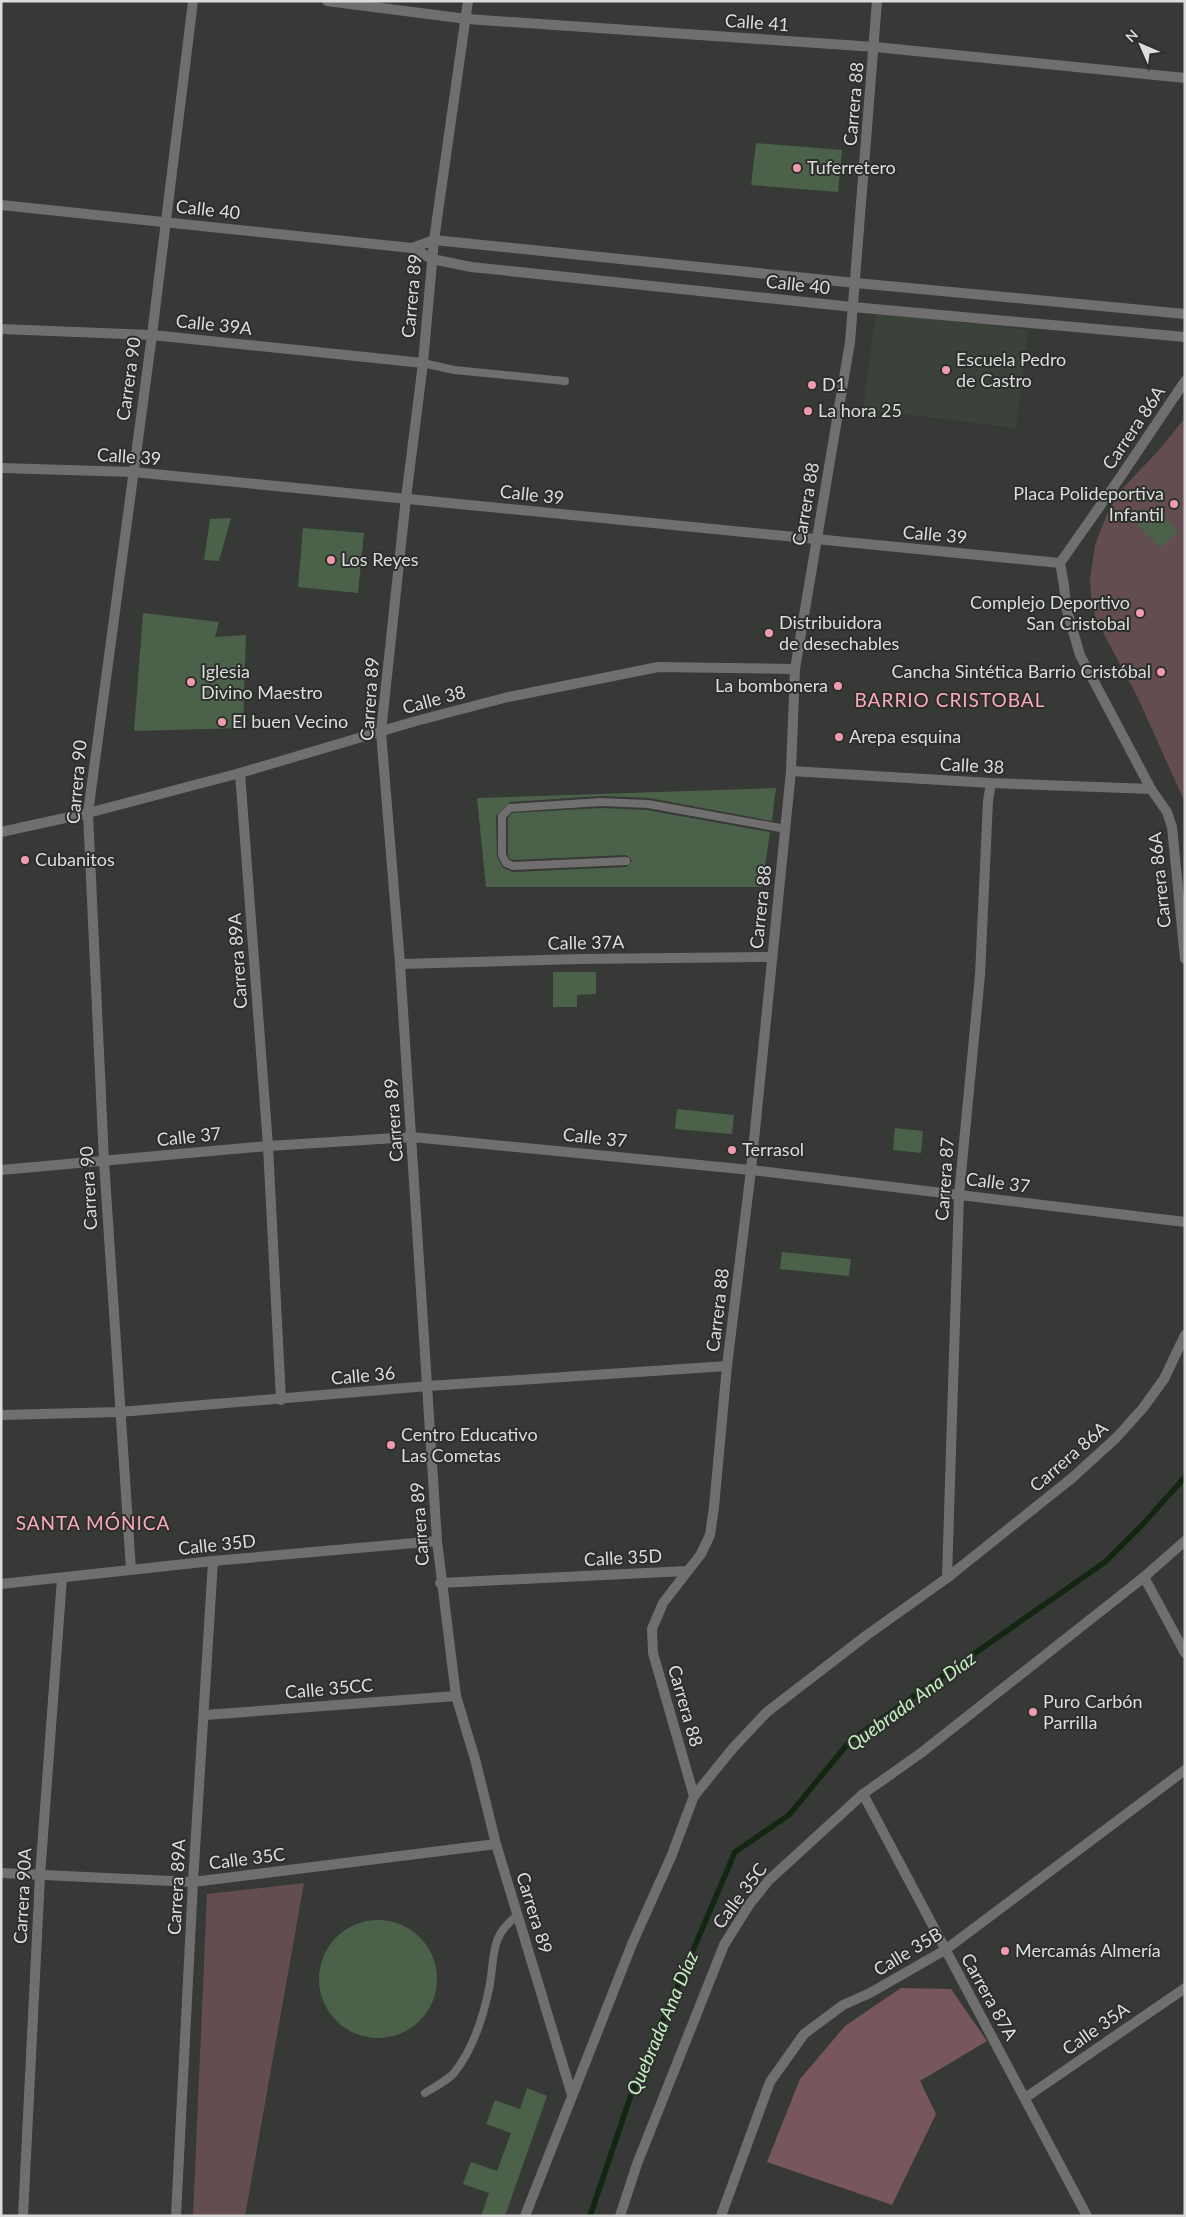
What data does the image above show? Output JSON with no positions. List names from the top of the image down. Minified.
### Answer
{"streets":{"street":["Calle 41","Carrera 88","Calle 40","Carrera 89","Calle 39A","Carrera 90","Carrera 86A","Calle 39","Calle 38","Calle 37A","Carrera 89A","Calle 37","Carrera 87","Calle 36","Calle 35D","Calle 35CC","Calle 35C","Carrera 90A","Calle 35B","Carrera 87A","Calle 35A"]},"crossings":[["Calle 41","Carrera 88"],["Calle 41","Carrera 89"],["Carrera 88","Calle 40"],["Carrera 88","Calle 39"],["Carrera 88","Calle 38"],["Carrera 88","Calle 37A"],["Carrera 88","Calle 37"],["Carrera 88","Calle 36"],["Carrera 88","Calle 35D"],["Calle 40","Carrera 89"],["Calle 40","Carrera 90"],["Carrera 89","Calle 39A"],["Carrera 89","Calle 39"],["Carrera 89","Calle 38"],["Carrera 89","Calle 37A"],["Carrera 89","Calle 37"],["Carrera 89","Calle 36"],["Carrera 89","Calle 35D"],["Carrera 89","Calle 35CC"],["Carrera 89","Calle 35C"],["Calle 39A","Carrera 90"],["Carrera 90","Calle 39"],["Carrera 90","Calle 38"],["Carrera 90","Calle 37"],["Carrera 90","Calle 36"],["Carrera 90","Calle 35D"],["Carrera 86A","Calle 39"],["Carrera 86A","Calle 38"],["Carrera 86A","Carrera 87"],["Calle 38","Carrera 89A"],["Calle 38","Carrera 87"],["Carrera 89A","Calle 37"],["Carrera 89A","Calle 36"],["Carrera 89A","Calle 35D"],["Carrera 89A","Calle 35CC"],["Carrera 89A","Calle 35C"],["Calle 37","Carrera 87"],["Calle 35D","Carrera 90A"],["Calle 35C","Carrera 90A"],["Calle 35C","Carrera 87A"],["Calle 35B","Carrera 87A"],["Carrera 87A","Calle 35A"]],"districts":["BARRIO CRISTOBAL","SANTA MÓNICA"],"water":["Quebrada Ana Díaz"],"places":["Tuferretero","Escuela Pedro de Castro","D1","La hora 25","Placa Polideportiva Infantil","Los Reyes","Complejo Deportivo San Cristobal","Distribuidora de desechables","Cancha Sintética Barrio Cristóbal","Iglesia Divino Maestro","La bombonera","El buen Vecino","Arepa esquina","Cubanitos","Terrasol","Centro Educativo Las Cometas","Puro Carbón Parrilla","Mercamás Almería"],"north":"top left"}
